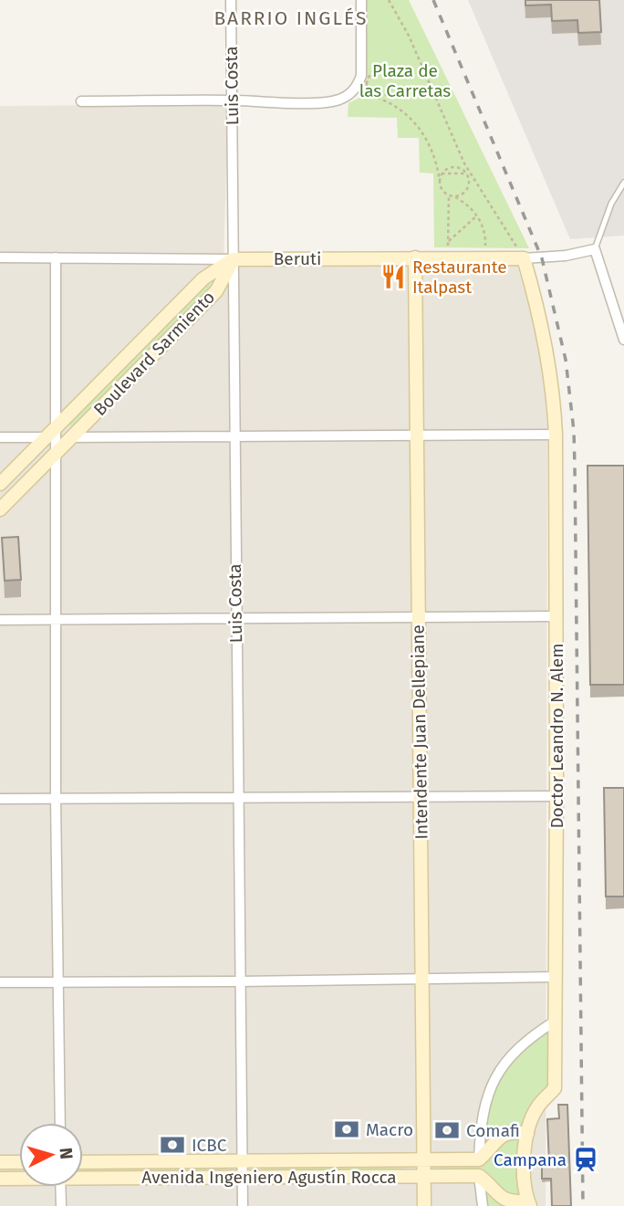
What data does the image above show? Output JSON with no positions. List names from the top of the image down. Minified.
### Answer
{"streets":{"street":["Luis Costa","Beruti","Boulevard Sarmiento","Intendente Juan Dellepiane","Doctor Leandro N. Alem","Avenida Ingeniero Agustín Rocca"]},"crossings":[["Luis Costa","Beruti"],["Luis Costa","Boulevard Sarmiento"],["Luis Costa","Avenida Ingeniero Agustín Rocca"],["Beruti","Boulevard Sarmiento"],["Beruti","Intendente Juan Dellepiane"],["Beruti","Doctor Leandro N. Alem"],["Intendente Juan Dellepiane","Avenida Ingeniero Agustín Rocca"]],"districts":["BARRIO INGLÉS"],"parks":["Plaza de las Carretas"],"places":{"restaurant":["Restaurante Italpast"],"bank":["Macro","Comafi","ICBC"],"station":["Campana"]},"north":"right"}
